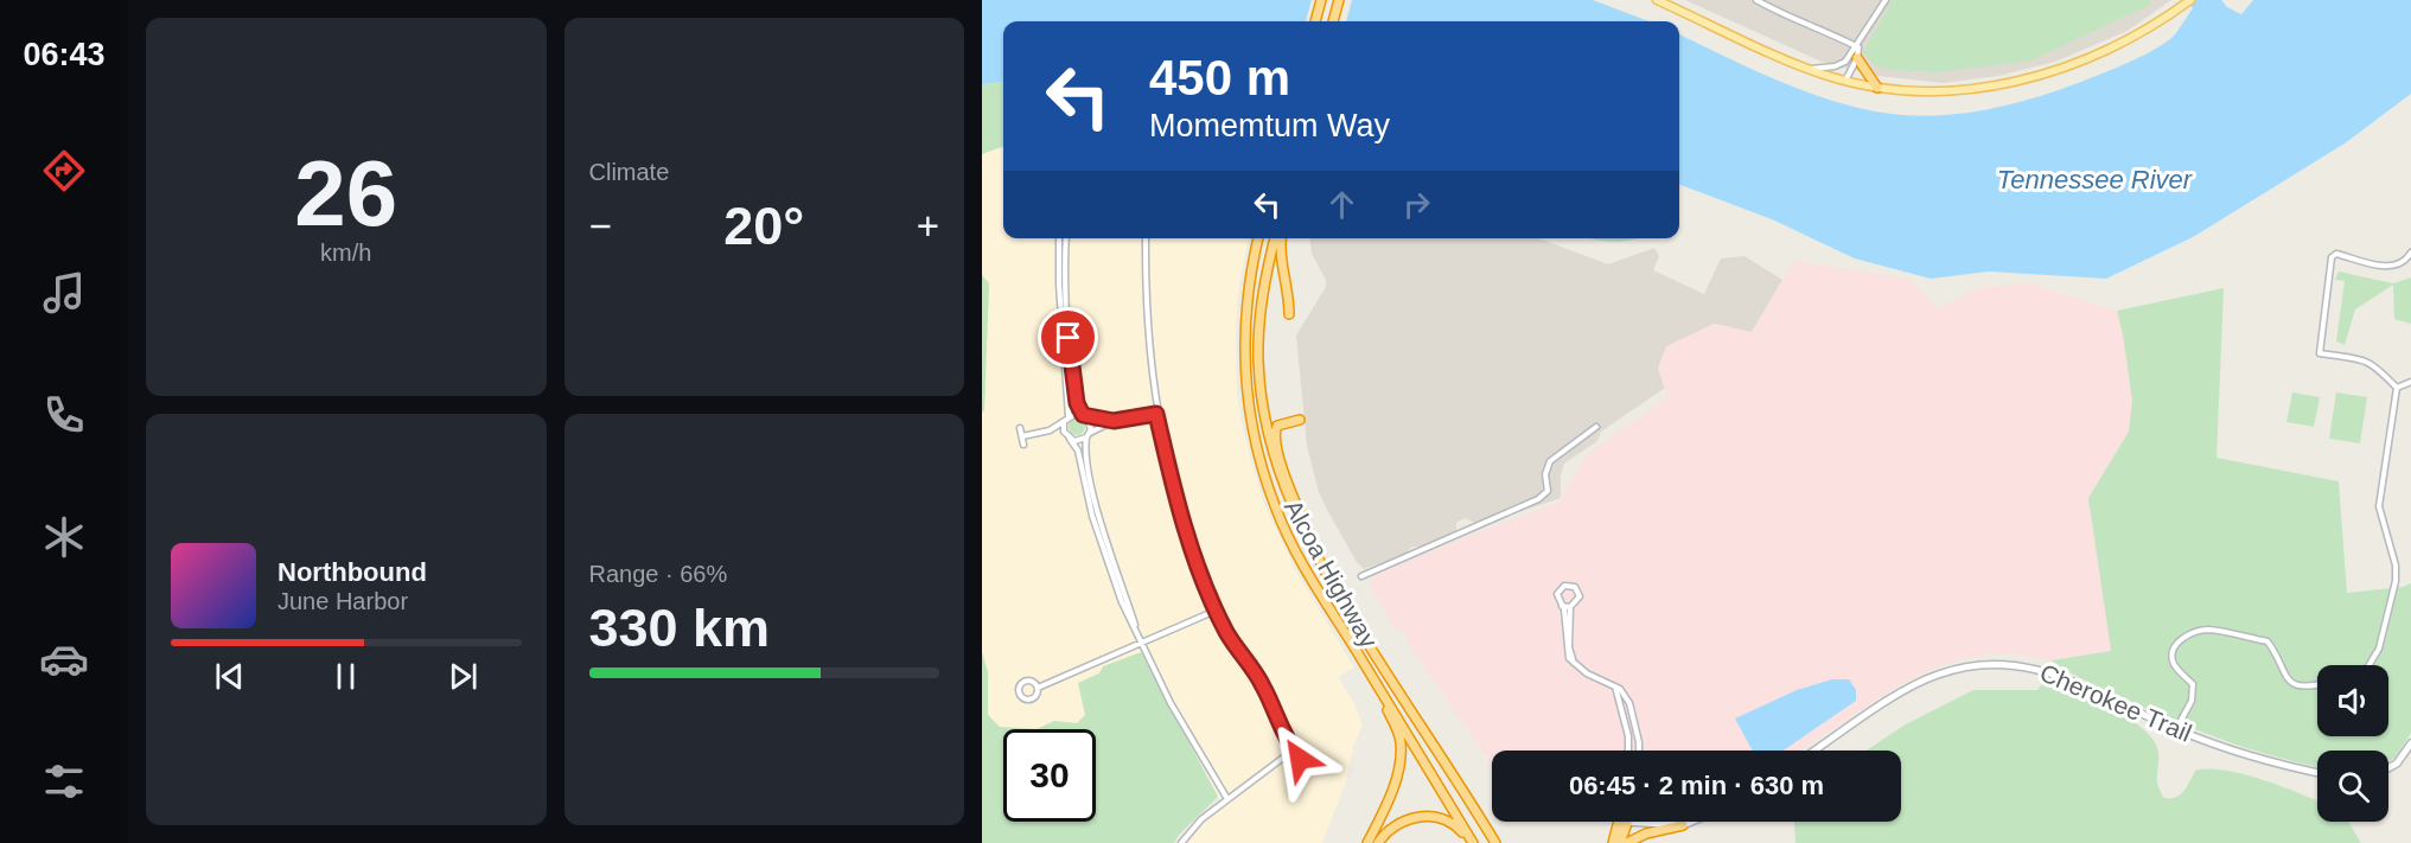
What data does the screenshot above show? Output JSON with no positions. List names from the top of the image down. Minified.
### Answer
{"streets":{"highway":["Alcoa Highway"],"street":["Cherokee Trail"]},"water":["Tennessee River"],"page":{"tabs":"06:43","tile":[["26","km/h"],"Climate",["Range · 66%","330 km"]],"turn":["450 m","Momemtum Way"],"heat":["−","20°","+"],"song":["Northbound","June Harbor"],"limit":"30","trip":"06:45 · 2 min · 630 m"}}
